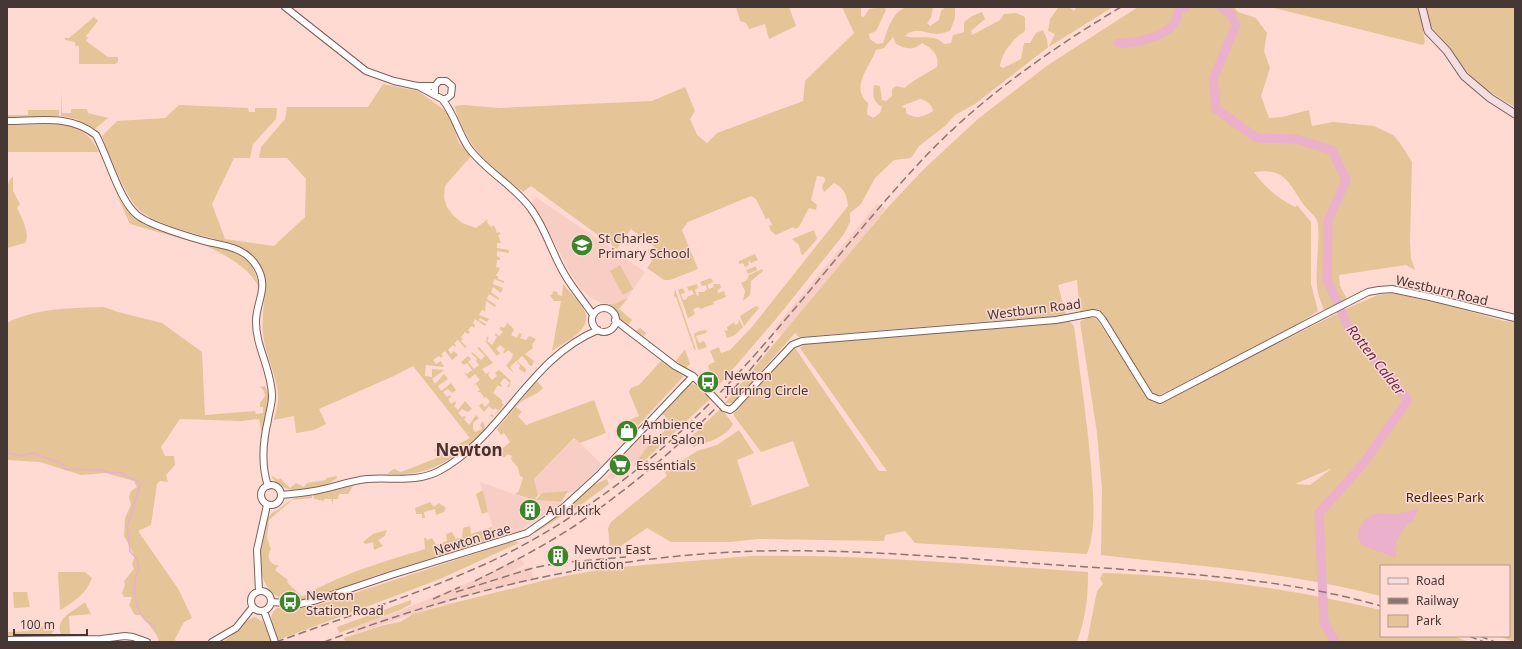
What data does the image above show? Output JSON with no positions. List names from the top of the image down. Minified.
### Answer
{"streets":{"street":["Westburn Road","Newton Brae"]},"crossings":[["Westburn Road","Newton Brae"]],"districts":["Newton"],"water":["Rotten Calder"],"parks":["Redlees Park"],"places":{"school or university":["St Charles Primary School"],"bus stop":["Newton Turning Circle","Newton Station Road"],"shop":["Ambience Hair Salon"],"supermarket":["Essentials"],"building":["Auld Kirk","Newton East Junction"]},"legend":["Road","Railway","Park"],"scale_bar":"100 m"}
